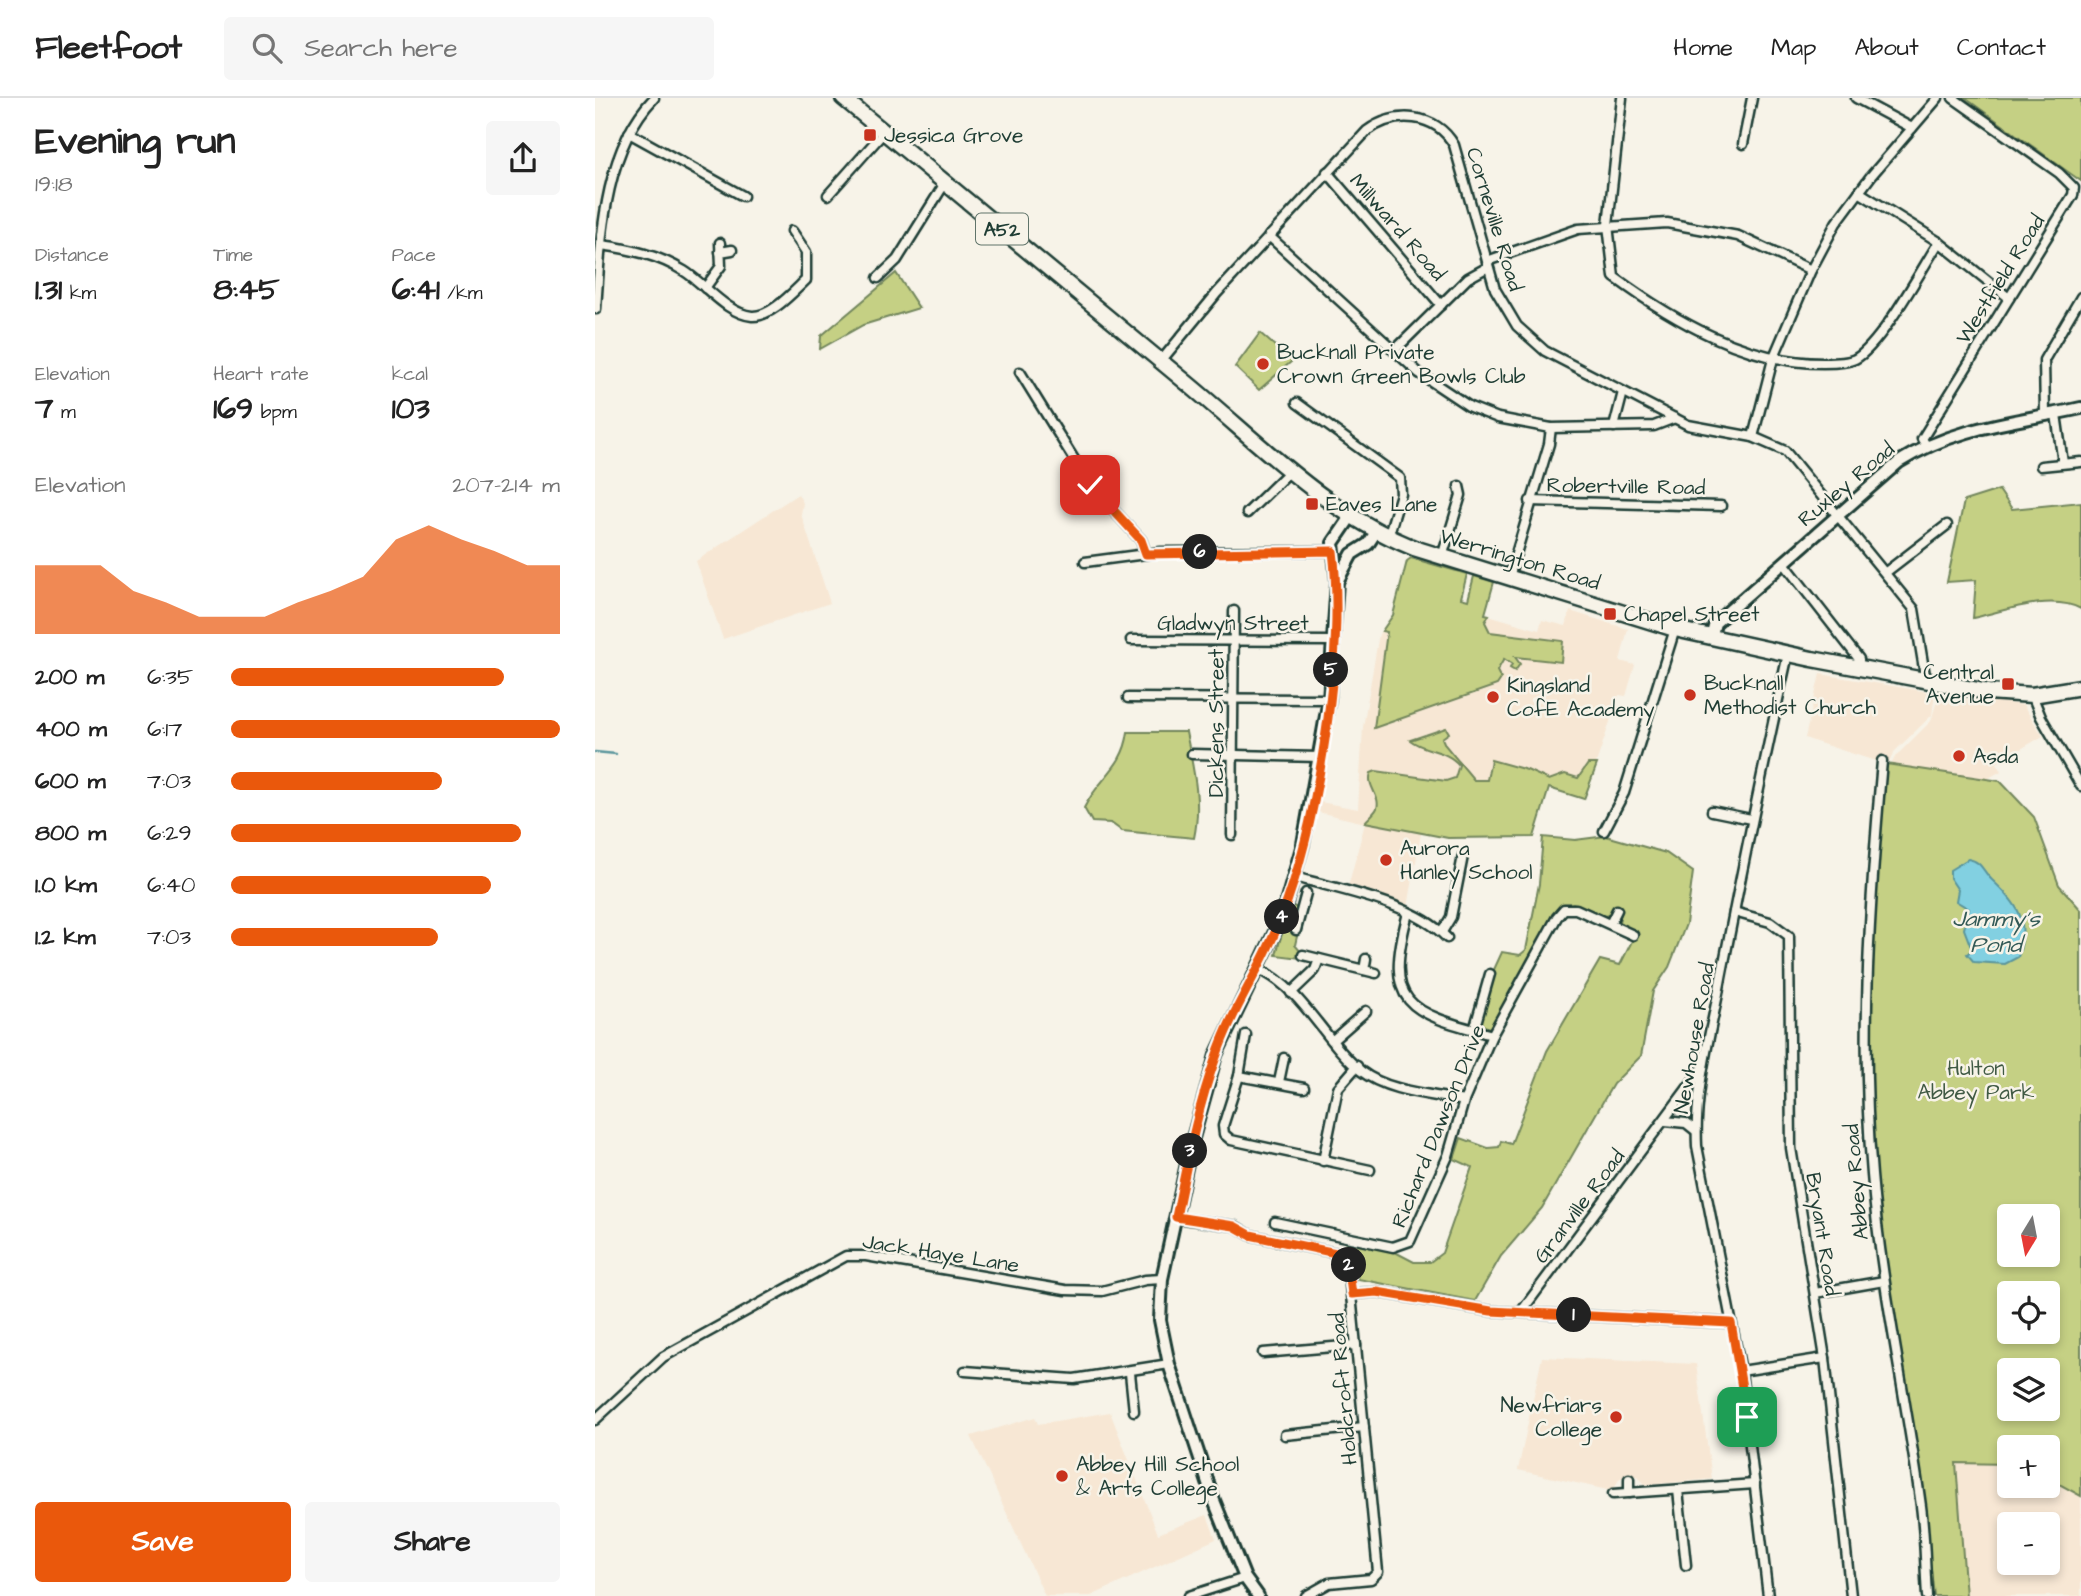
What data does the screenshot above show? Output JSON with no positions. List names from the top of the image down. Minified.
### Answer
{"streets":{"highway":["A52","Werrington Road"],"street":["Corneville Road","Millward Road","Westfield Road","Ruxley Road","Robertville Road","Gladwyn Street","Dickens Street","Newhouse Road","Richard Dawson Drive","Abbey Road","Granville Road","Bryant Road","Jack Haye Lane","Holdcroft Road"]},"crossings":[["Corneville Road","Millward Road"],["Corneville Road","Ruxley Road"],["Corneville Road","Werrington Road"],["Westfield Road","Ruxley Road"],["Ruxley Road","Werrington Road"],["Werrington Road","Newhouse Road"],["Gladwyn Street","Dickens Street"],["Newhouse Road","Granville Road"],["Newhouse Road","Bryant Road"]],"water":["Jammy's Pond"],"parks":["Hulton Abbey Park"],"places":{"transit":["Jessica Grove","Eaves Lane","Chapel Street","Central Avenue"],"other":["Bucknall Private Crown Green Bowls Club","Bucknall Methodist Church","Kingsland CofE Academy","Asda","Aurora Hanley School","Newfriars College","Abbey Hill School & Arts College"]},"north":"bottom","page":{"header":"Fleetfoot","search":"Search here","nav":["Home","Map","About","Contact"],"heading":["Evening run","19:18"],"stats":[["Distance","1.31 km"],["Time","8:45"],["Pace","6:41 /km"],["Elevation","7 m"],["Heart rate","169 bpm"],["kcal","103"]],"chart":["Elevation","207–214 m"],"pins":["6","5","4","3","2","1"],"list":[{"name":"200 m","note":"6:35"},{"name":"400 m","note":"6:17"},{"name":"600 m","note":"7:03"},{"name":"800 m","note":"6:29"},{"name":"1.0 km","note":"6:40"},{"name":"1.2 km","note":"7:03"}],"map_buttons":["+","−"],"buttons":["Save","Share"]}}
